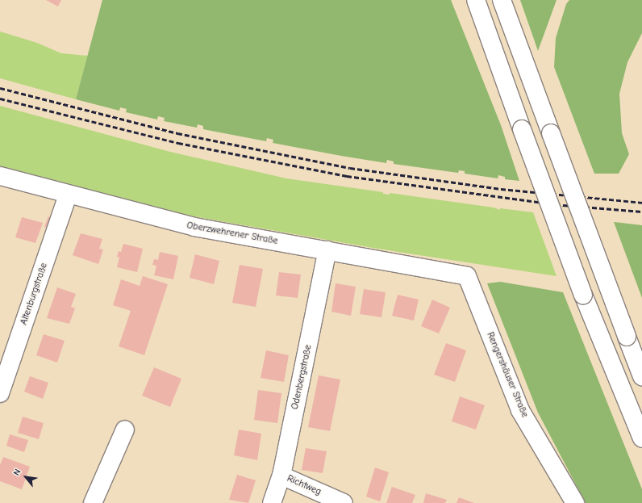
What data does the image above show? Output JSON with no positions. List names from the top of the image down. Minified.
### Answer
{"streets":{"main road":["Oberzwehrener Straße","Altenburgstraße","Rengershäuser Straße","Odenbergstraße","Richtweg"]},"crossings":[["Oberzwehrener Straße","Altenburgstraße"],["Oberzwehrener Straße","Rengershäuser Straße"],["Oberzwehrener Straße","Odenbergstraße"],["Odenbergstraße","Richtweg"]],"north":"top left"}
